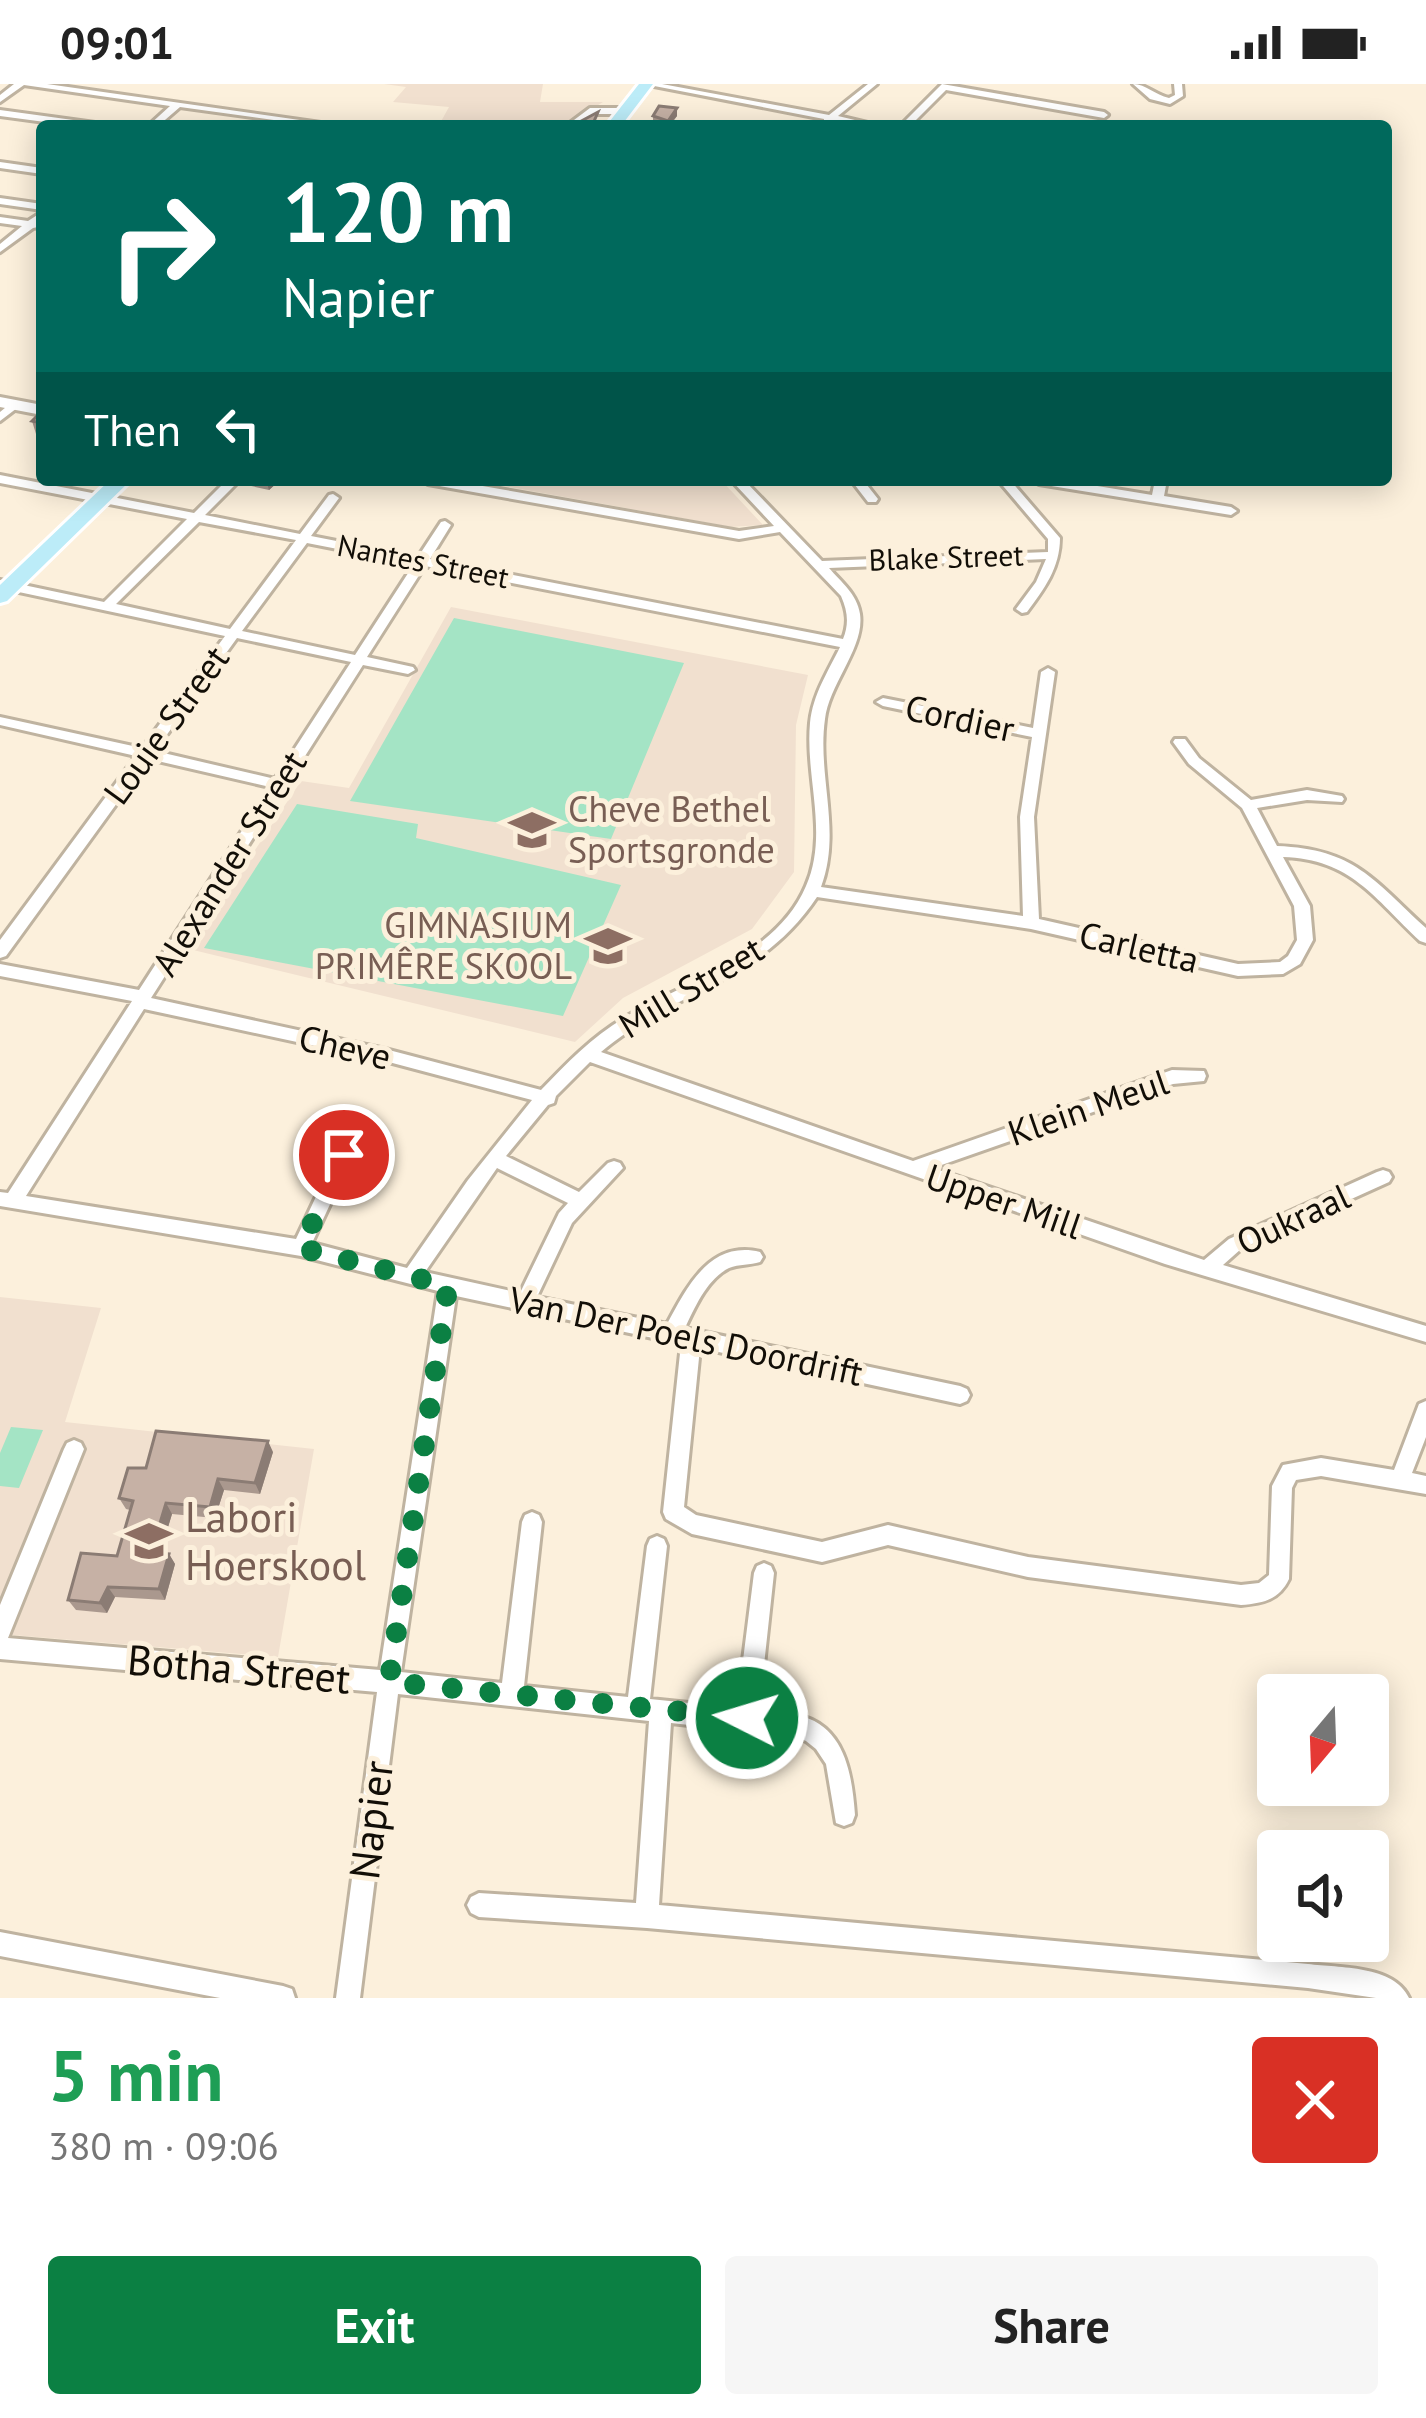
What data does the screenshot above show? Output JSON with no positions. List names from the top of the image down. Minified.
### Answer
{"streets":{"street":["Blake Street","Nantes Street","Cordier","Louie Street","Alexander Street","Carletta","Mill Street","Cheve","Klein Meul","Upper Mill","Oukraal","Van Der Poels Doordrift","Botha Street","Napier"]},"crossings":[["Nantes Street","Louie Street"],["Nantes Street","Alexander Street"],["Nantes Street","Mill Street"],["Alexander Street","Cheve"],["Alexander Street","Van Der Poels Doordrift"],["Carletta","Mill Street"],["Mill Street","Cheve"],["Mill Street","Upper Mill"],["Mill Street","Van Der Poels Doordrift"],["Klein Meul","Upper Mill"],["Upper Mill","Oukraal"],["Van Der Poels Doordrift","Napier"],["Botha Street","Napier"]],"places":{"school or university":["Cheve Bethel Sportsgronde","GIMNASIUM PRIMÊRE SKOOL","Labori Hoerskool"]},"north":"bottom","page":{"status":"09:01","turn":["120 m","Napier"],"then":"Then","heading":["5 min","380 m · 09:06"],"buttons":["Exit","Share"]}}
